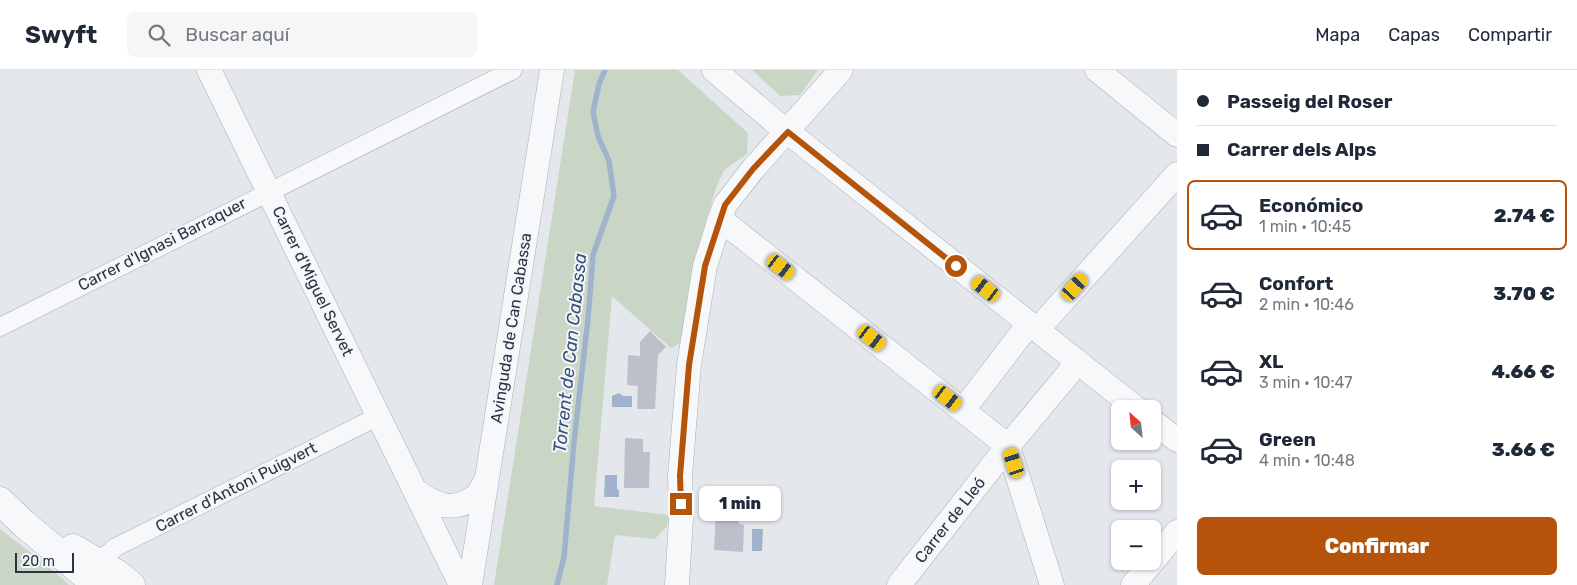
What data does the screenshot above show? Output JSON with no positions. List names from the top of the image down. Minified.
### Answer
{"streets":{"street":["Carrer d'Ignasi Barraquer","Carrer d'Miguel Servet","Avinguda de Can Cabassa","Carrer d'Antoni Puigvert","Carrer de Lleó"]},"crossings":[["Carrer d'Ignasi Barraquer","Carrer d'Miguel Servet"],["Carrer d'Miguel Servet","Carrer d'Antoni Puigvert"]],"water":["Torrent de Can Cabassa"],"scale_bar":"20 m","north":"top left","page":{"header":"Swyft","search":"Buscar aquí","nav":["Mapa","Capas","Compartir"],"banner":["Passeig del Roser","Carrer dels Alps"],"list":[{"name":"Económico","note":"1 min · 10:45","value":"2.74 €"},{"name":"Confort","note":"2 min · 10:46","value":"3.70 €"},{"name":"XL","note":"3 min · 10:47","value":"4.66 €"},{"name":"Green","note":"4 min · 10:48","value":"3.66 €"}],"map_buttons":["+","−"],"bubble":"1 min","buttons":"Confirmar","scale":"20 m"}}
